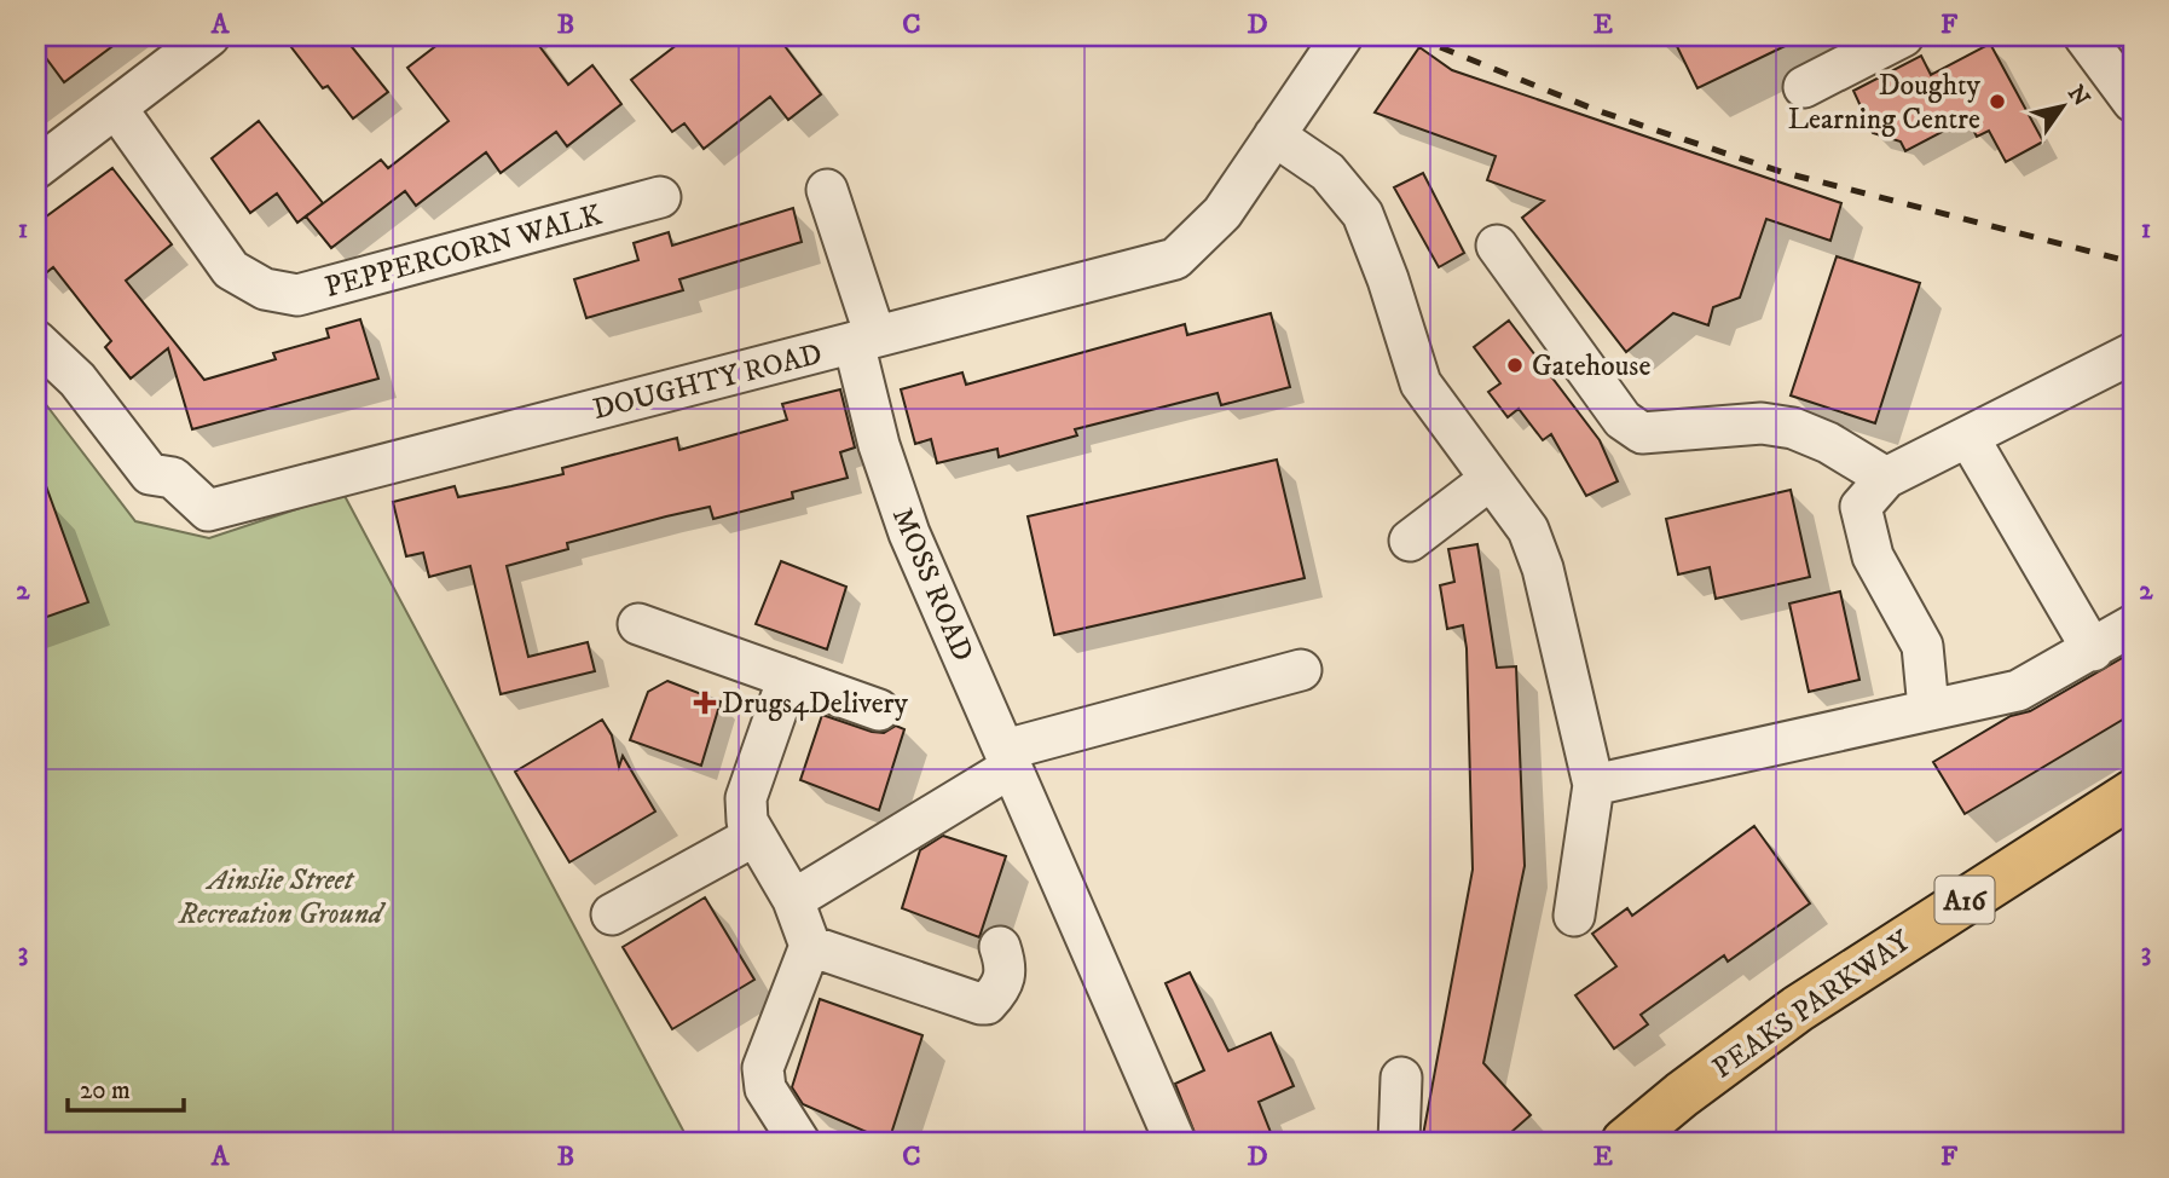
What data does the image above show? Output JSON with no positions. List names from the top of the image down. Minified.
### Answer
{"streets":{"highway":["A16","PEAKS PARKWAY"],"street":["PEPPERCORN WALK","DOUGHTY ROAD","MOSS ROAD"]},"crossings":[["DOUGHTY ROAD","MOSS ROAD"]],"parks":["Ainslie Street Recreation Ground"],"places":{"other":["Doughty Learning Centre","Gatehouse"],"health":["Drugs4Delivery"]},"scale_bar":"20 m","north":"top right","grid":{"columns":["A","B","C","D","E","F"],"rows":["1","2","3"]}}
